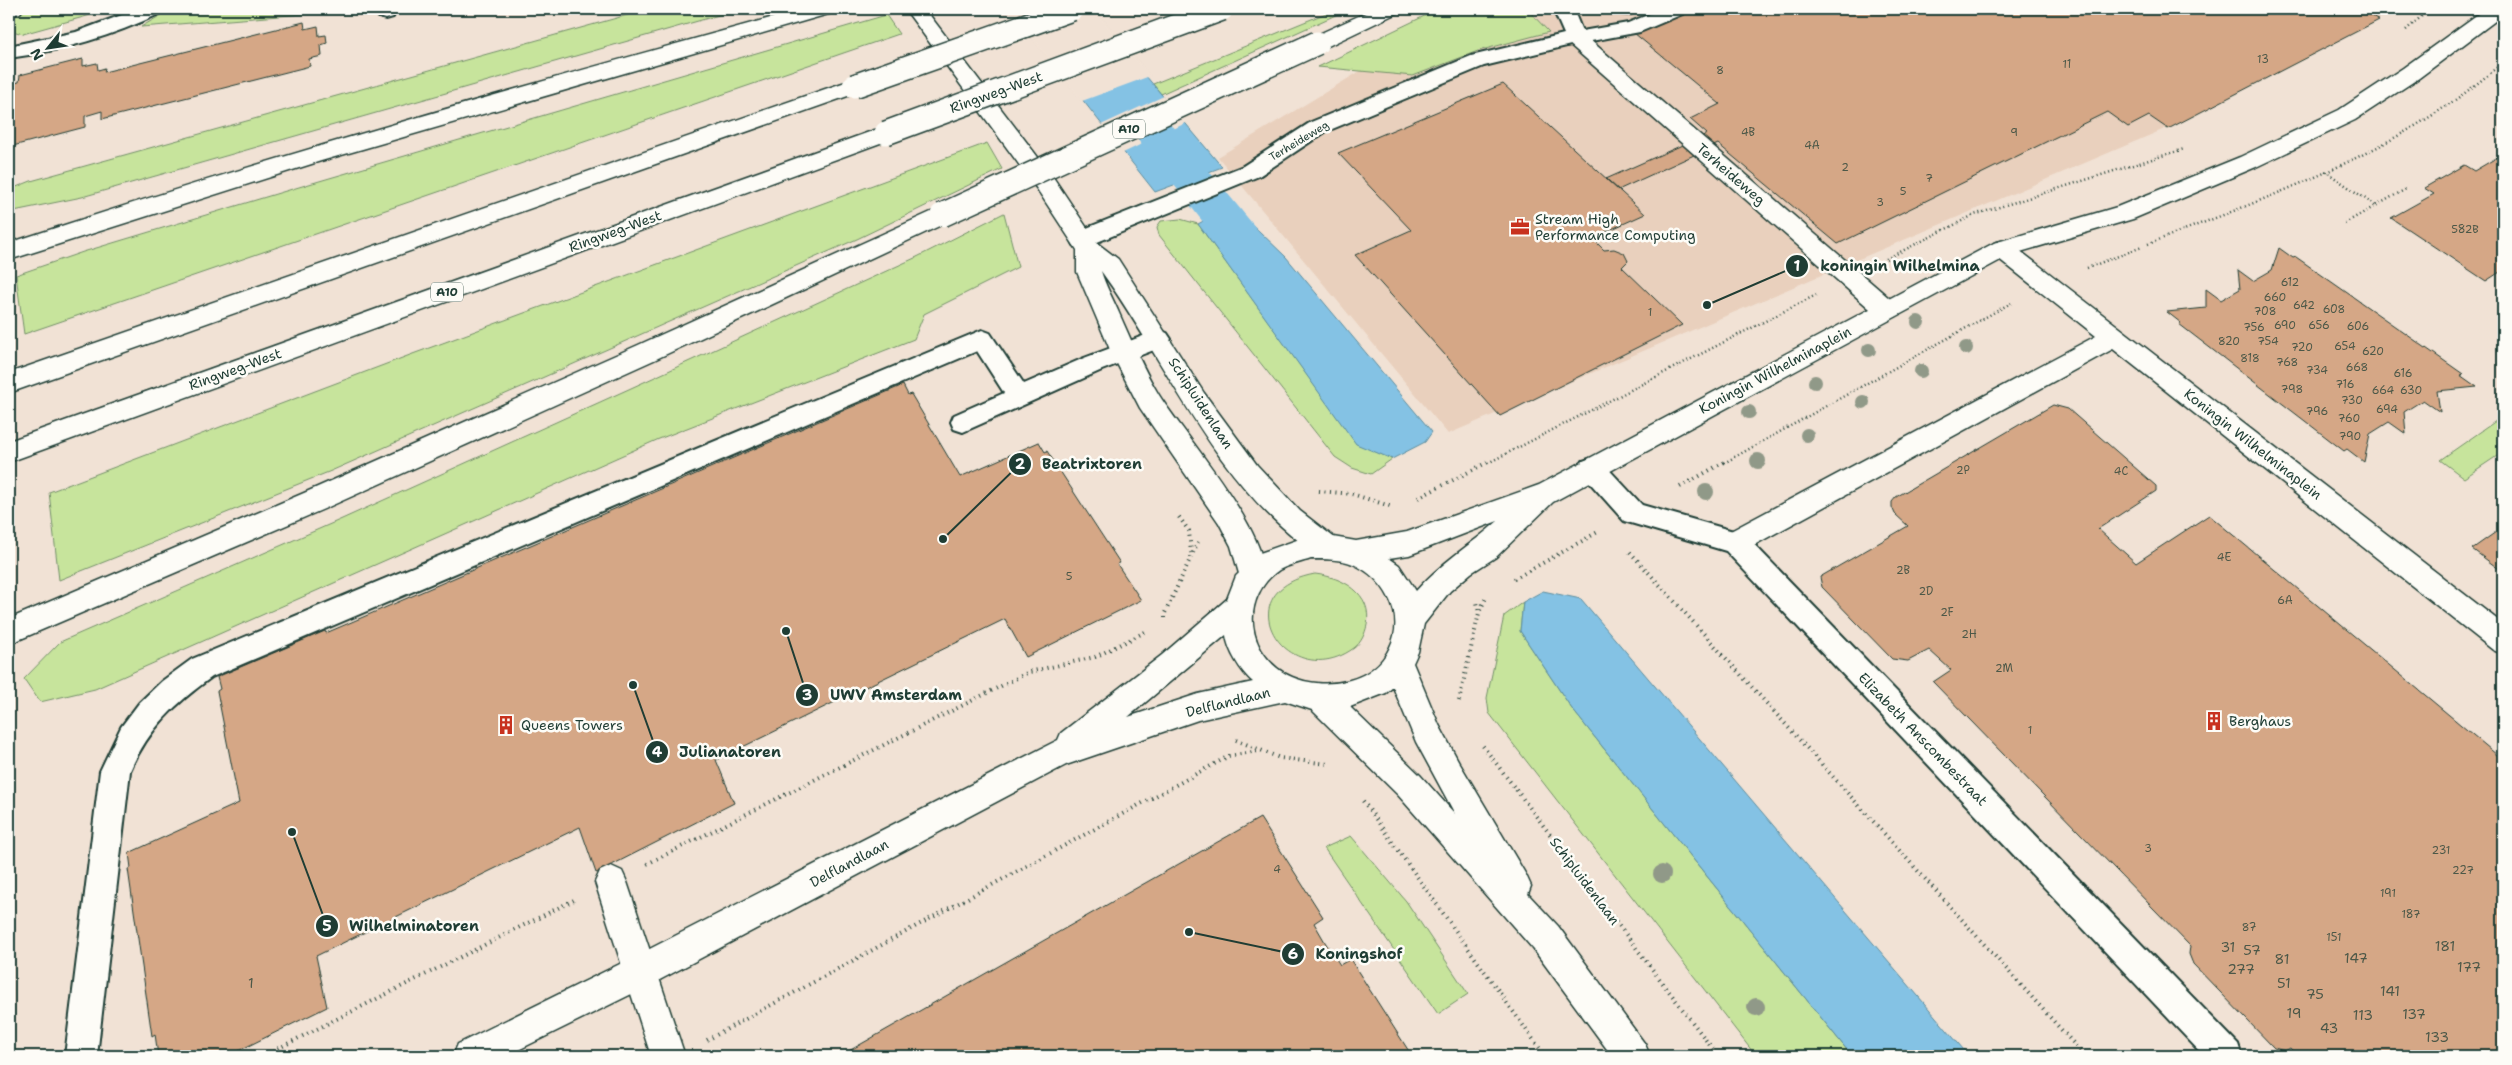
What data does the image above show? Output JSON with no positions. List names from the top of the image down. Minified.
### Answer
{"streets":{"main road":["Ringweg-West","A10","Terheideweg","Koningin Wilhelminaplein","Schipluidenlaan","Delflandlaan"],"lane":["Elizabeth Anscombestraat"]},"crossings":[["Terheideweg","Koningin Wilhelminaplein"],["Terheideweg","Schipluidenlaan"],["Koningin Wilhelminaplein","Schipluidenlaan"],["Koningin Wilhelminaplein","Delflandlaan"],["Schipluidenlaan","Delflandlaan"]],"places":{"office":["Stream High Performance Computing"],"other":["koningin Wilhelmina","Beatrixtoren","UWV Amsterdam","Julianatoren","Wilhelminatoren","Koningshof"],"building":["Berghaus","Queens Towers"]},"house_numbers":["13","11","8","4B","9","4A","2","7","5","3","582B","612","660","642","608","708","1","690","656","606","756","820","754","654","720","620","818","768","668","734","616","716","798","664","630","730","694","796","760","790","2P","4C","4E","2B","5","2D","6A","2F","2H","2M","1","3","231","4","227","191","187","87","151","181","31","57","147","81","177","277","1","51","141","75","19","137","113","43","133"],"north":"bottom left"}
